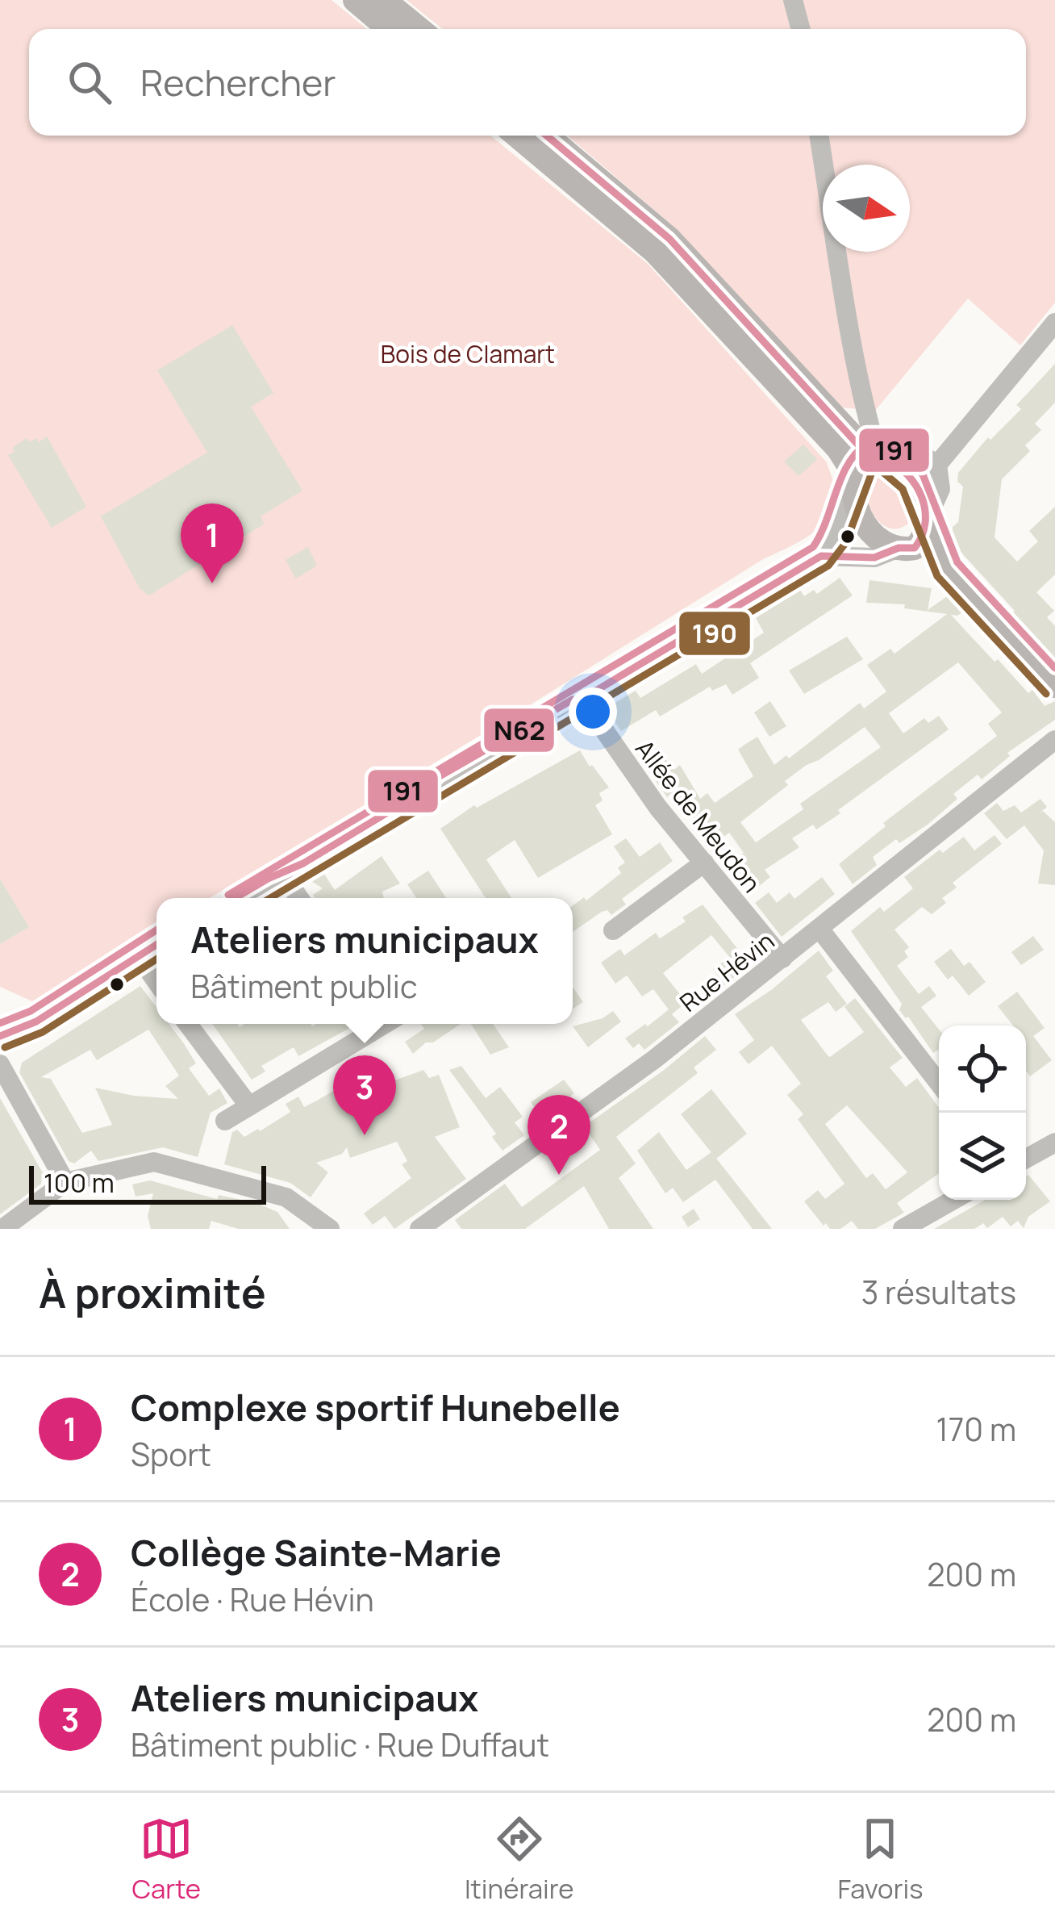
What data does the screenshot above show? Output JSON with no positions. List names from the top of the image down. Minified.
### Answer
{"streets":{"street":["Allée de Meudon","Rue Hévin"]},"crossings":[["Allée de Meudon","Rue Hévin"]],"parks":["Bois de Clamart"],"lines":["transit line N62","transit line 191","transit line 190"],"scale_bar":"100 m","north":"right","page":{"search":"Rechercher","pins":["1","3","2"],"popup":["Ateliers municipaux","Bâtiment public"],"scale":"100 m","heading":["À proximité","3 résultats"],"list":[{"mark":"1","name":"Complexe sportif Hunebelle","note":"Sport","value":"170 m"},{"mark":"2","name":"Collège Sainte-Marie","note":"École · Rue Hévin","value":"200 m"},{"mark":"3","name":"Ateliers municipaux","note":"Bâtiment public · Rue Duffaut","value":"200 m"}],"nav":["Carte","Itinéraire","Favoris"]}}
